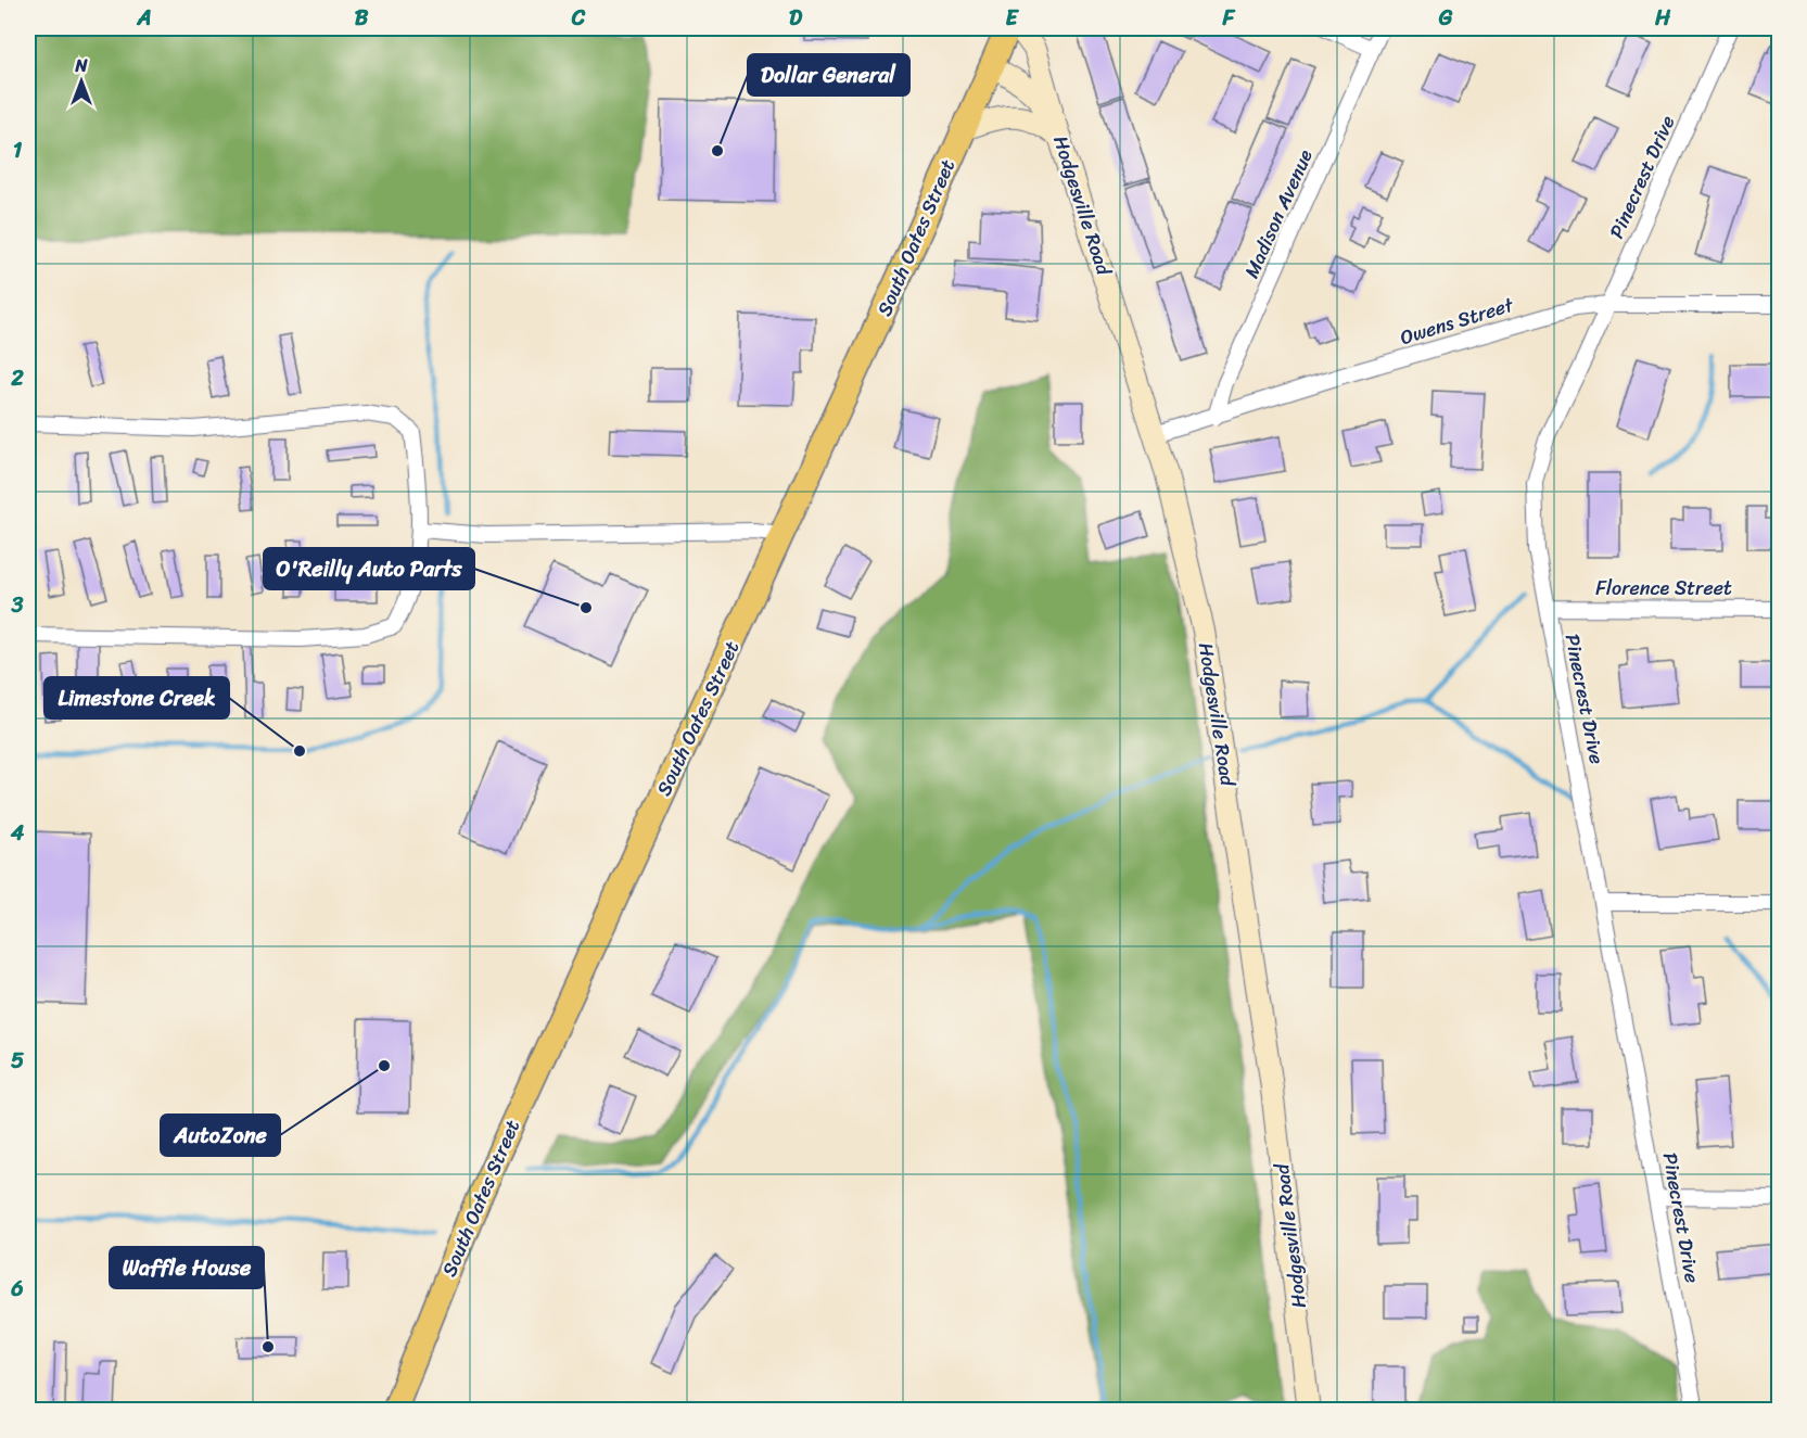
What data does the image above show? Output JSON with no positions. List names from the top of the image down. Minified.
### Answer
{"streets":{"main road":["South Oates Street"],"street":["Pinecrest Drive","Hodgesville Road","Madison Avenue","Owens Street","Florence Street"]},"crossings":[["Pinecrest Drive","Owens Street"],["Pinecrest Drive","Florence Street"],["Hodgesville Road","South Oates Street"],["Hodgesville Road","Owens Street"],["Madison Avenue","Owens Street"]],"places":["Dollar General","O'Reilly Auto Parts","Limestone Creek","AutoZone","Waffle House"],"north":"top","grid":{"columns":["A","B","C","D","E","F","G","H"],"rows":["1","2","3","4","5","6"]}}
